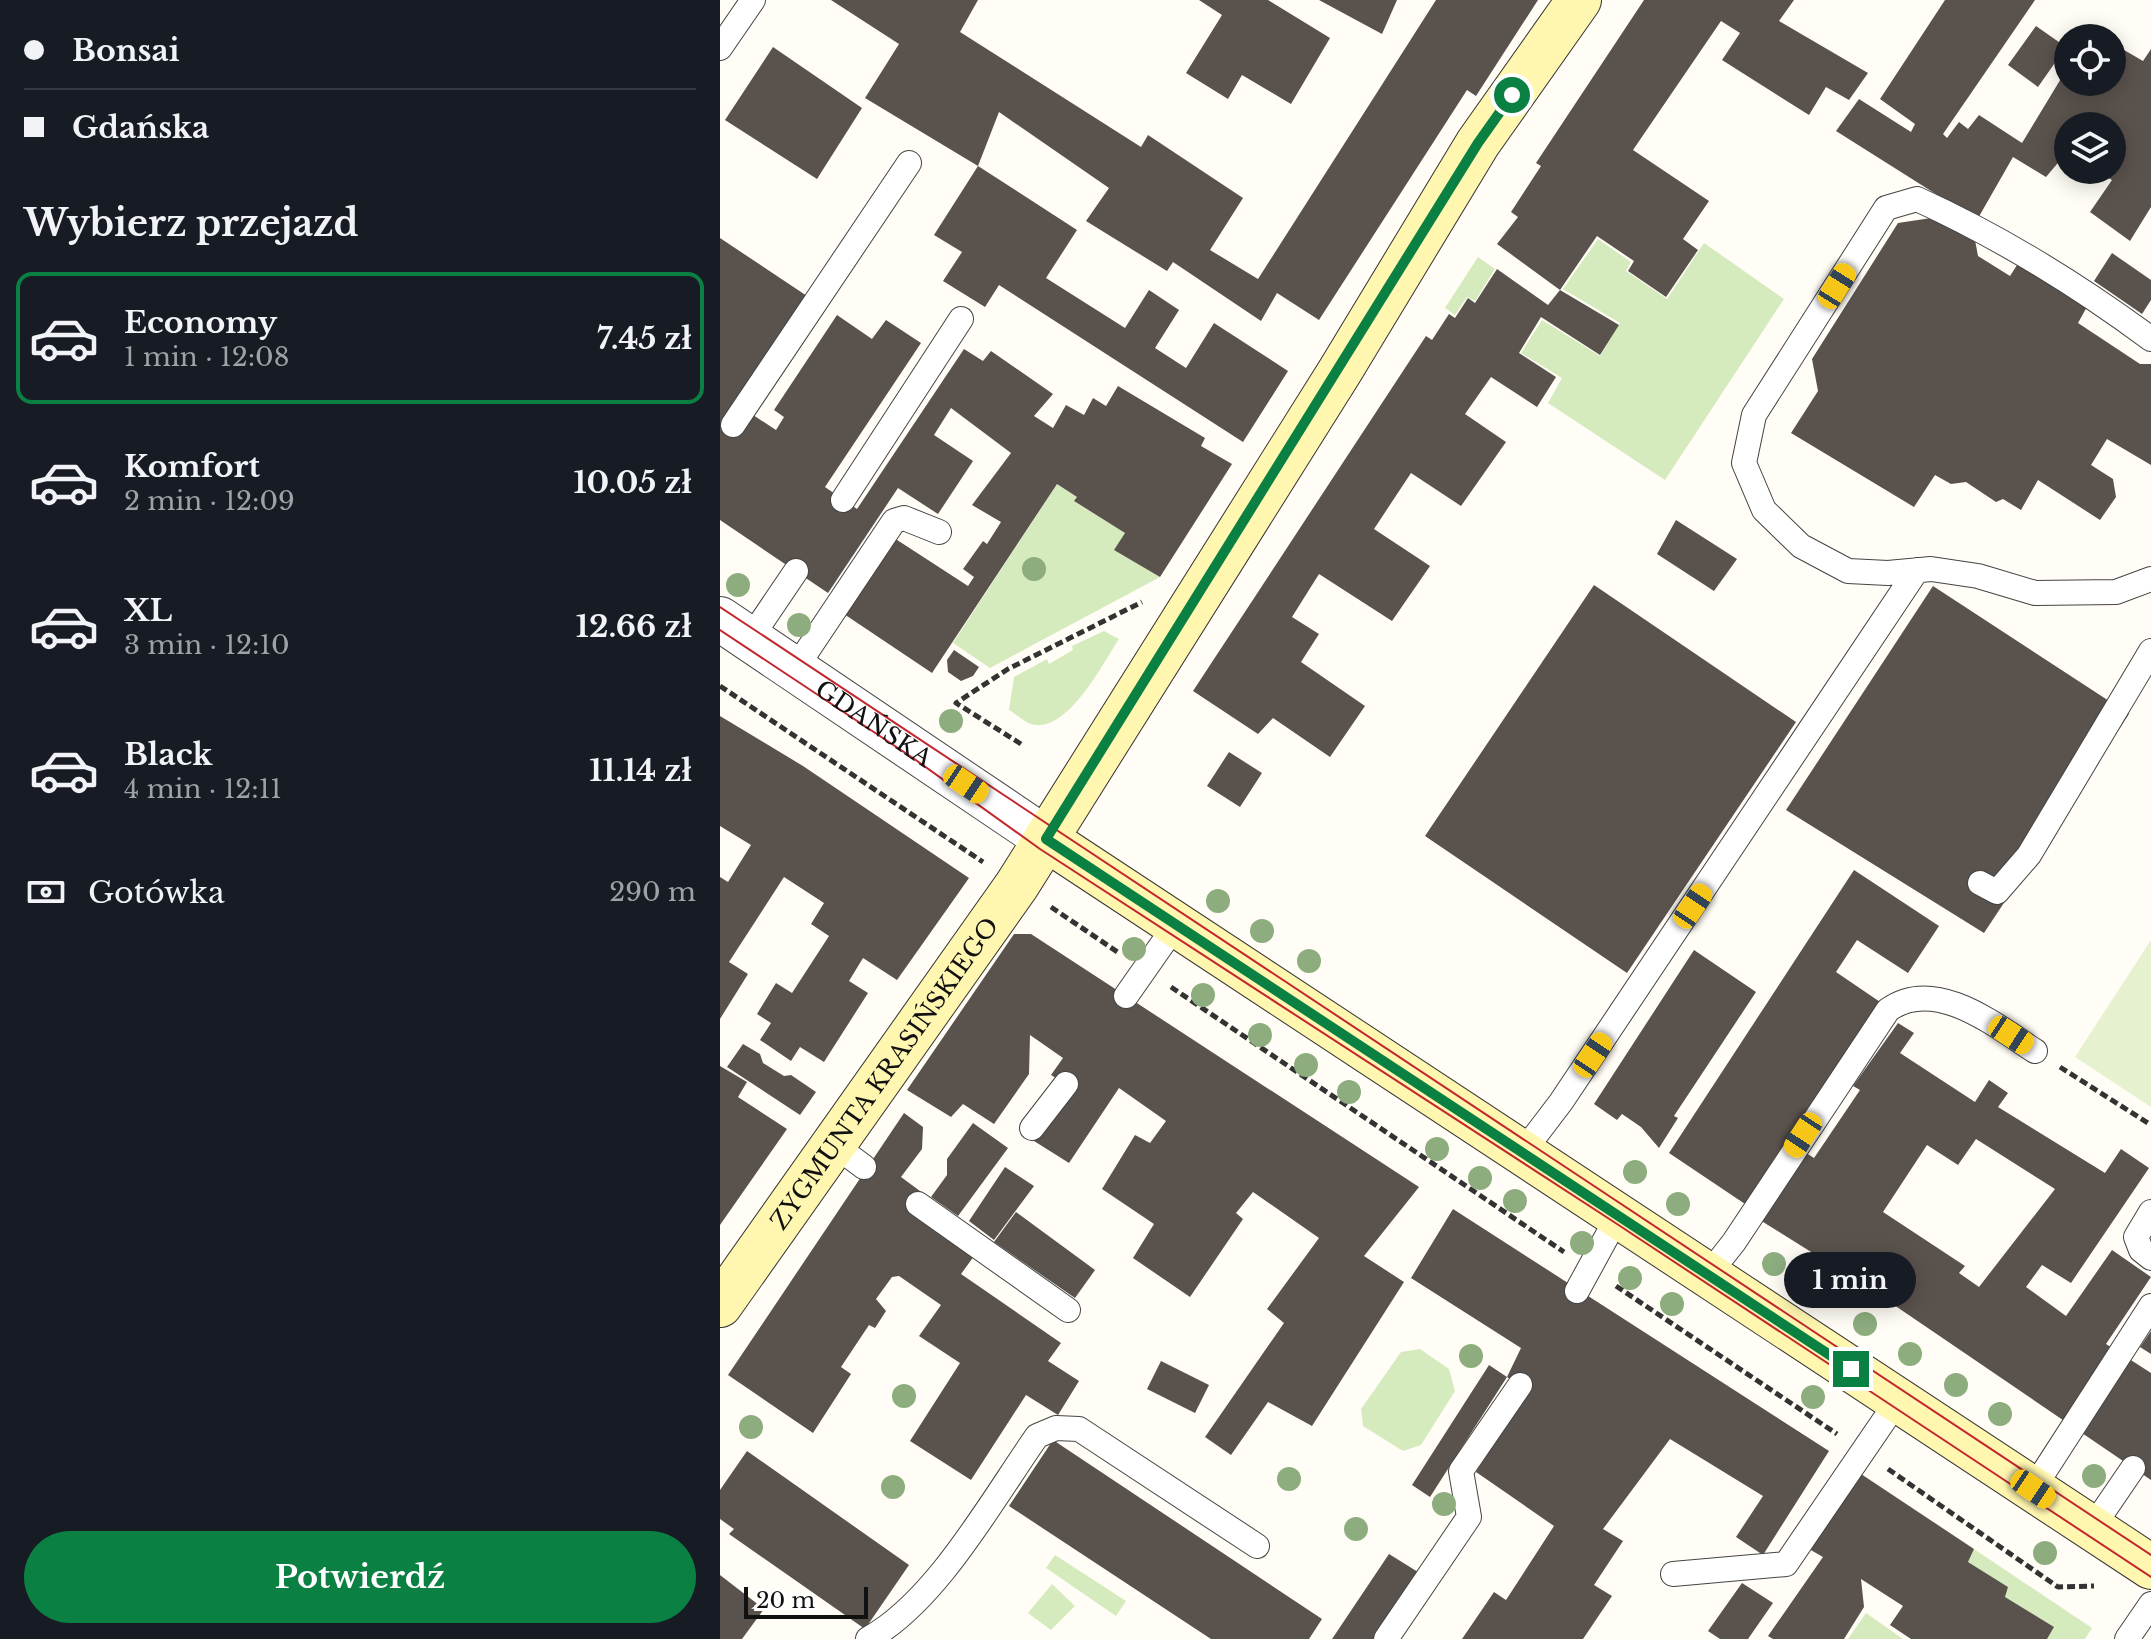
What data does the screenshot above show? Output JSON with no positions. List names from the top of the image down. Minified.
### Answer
{"streets":{"street":["GDAŃSKA","ZYGMUNTA KRASIŃSKIEGO"]},"crossings":[["GDAŃSKA","ZYGMUNTA KRASIŃSKIEGO"]],"scale_bar":"20 m","page":{"banner":["Bonsai","Gdańska"],"heading":"Wybierz przejazd","list":[{"name":"Economy","note":"1 min · 12:08","value":"7.45 zł"},{"name":"Komfort","note":"2 min · 12:09","value":"10.05 zł"},{"name":"XL","note":"3 min · 12:10","value":"12.66 zł"},{"name":"Black","note":"4 min · 12:11","value":"11.14 zł"}],"pay":["Gotówka","290 m"],"bubble":"1 min","buttons":"Potwierdź","scale":"20 m"}}
